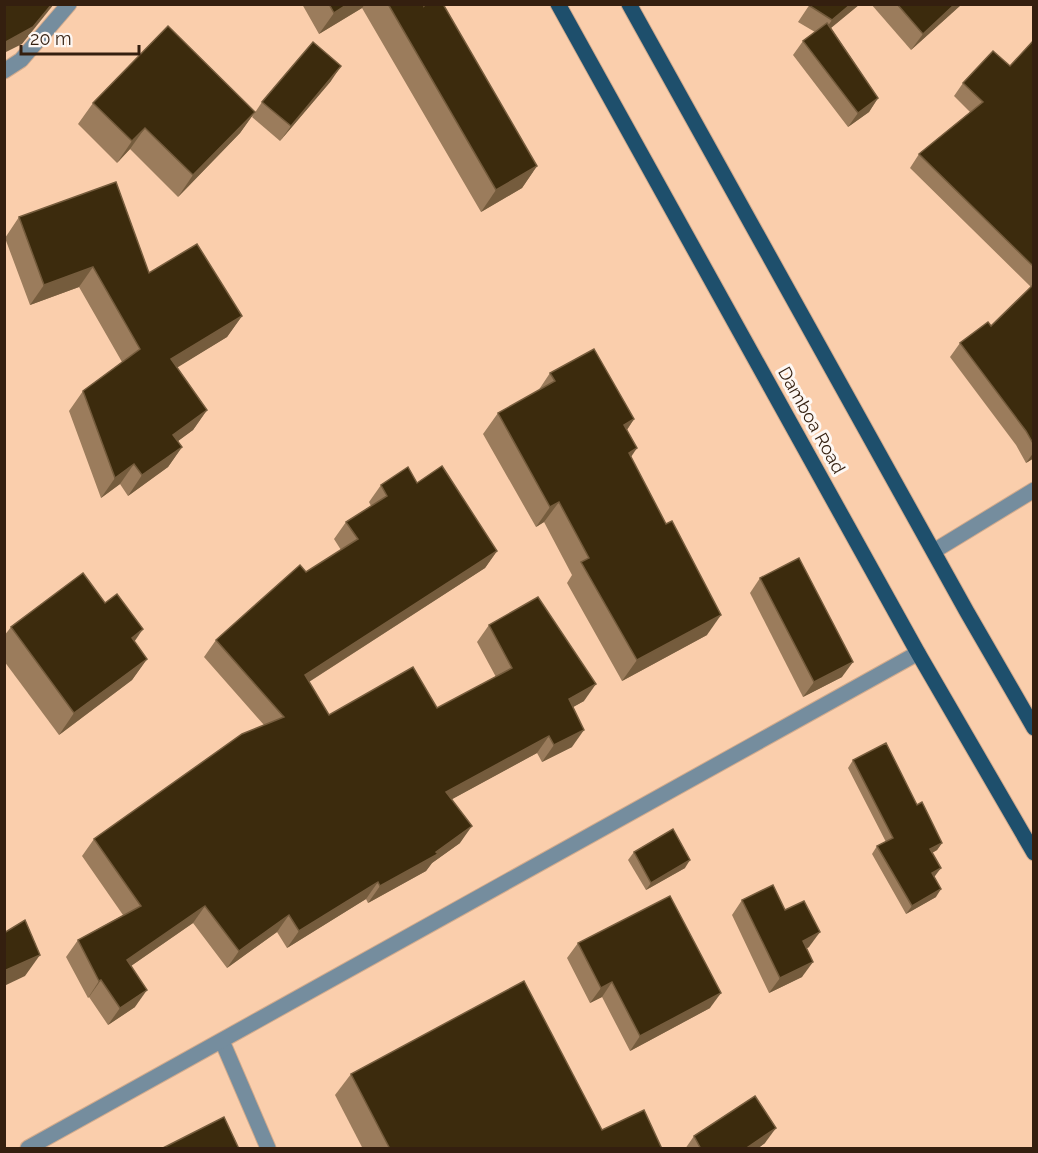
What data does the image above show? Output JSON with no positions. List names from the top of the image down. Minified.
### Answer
{"streets":{"main road":["Damboa Road"]},"scale_bar":"20 m"}
